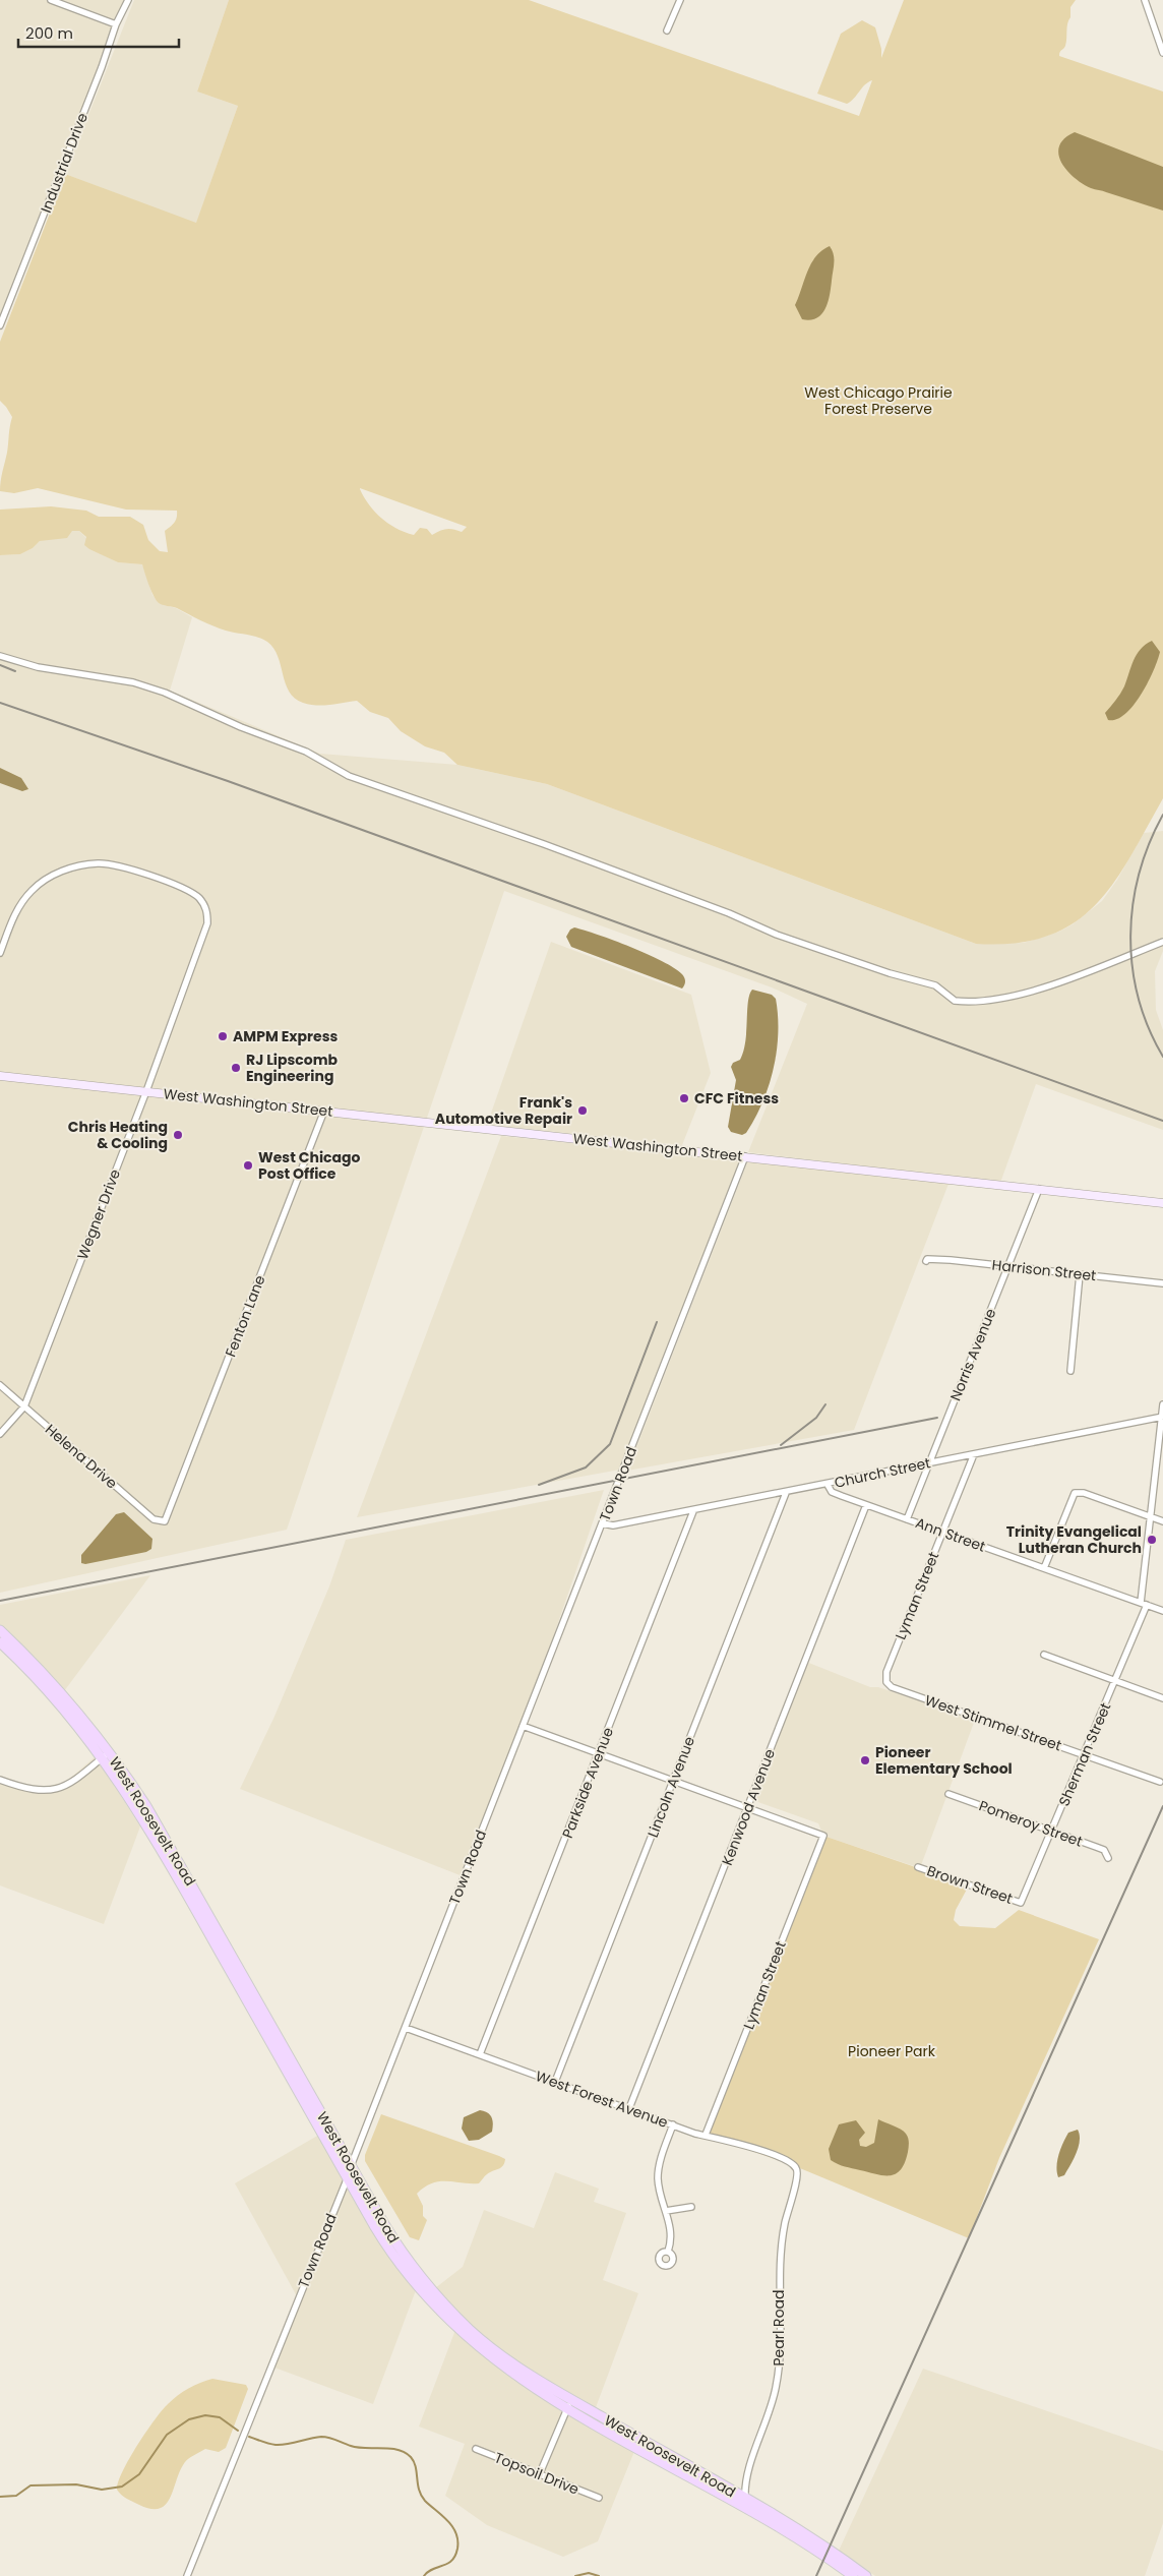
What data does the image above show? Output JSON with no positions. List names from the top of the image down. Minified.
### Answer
{"streets":{"main road":["West Washington Street","West Roosevelt Road"],"street":["Industrial Drive","Wegner Drive","Harrison Street","Fenton Lane","Norris Avenue","Helena Drive","Church Street","Town Road","Ann Street","Lyman Street","West Stimmel Street","Sherman Street","Parkside Avenue","Lincoln Avenue","Kenwood Avenue","Pomeroy Street","Brown Street","West Forest Avenue","Pearl Road","Topsoil Drive"]},"crossings":[["West Washington Street","Wegner Drive"],["West Washington Street","Fenton Lane"],["West Washington Street","Norris Avenue"],["West Washington Street","Town Road"],["Wegner Drive","Helena Drive"],["Harrison Street","Norris Avenue"],["Fenton Lane","Helena Drive"],["Norris Avenue","Church Street"],["Norris Avenue","Ann Street"],["Church Street","Town Road"],["Church Street","Ann Street"],["Church Street","Lyman Street"],["Church Street","Parkside Avenue"],["Church Street","Lincoln Avenue"],["Town Road","West Roosevelt Road"],["Town Road","West Forest Avenue"],["Ann Street","Lyman Street"],["Ann Street","Sherman Street"],["Ann Street","Kenwood Avenue"],["Lyman Street","West Stimmel Street"],["Lyman Street","Kenwood Avenue"],["Lyman Street","West Forest Avenue"],["West Stimmel Street","Sherman Street"],["Sherman Street","Pomeroy Street"],["Sherman Street","Brown Street"],["Parkside Avenue","West Forest Avenue"],["Lincoln Avenue","West Forest Avenue"],["Kenwood Avenue","West Forest Avenue"],["West Roosevelt Road","Pearl Road"],["West Forest Avenue","Pearl Road"]],"parks":["West Chicago Prairie Forest Preserve","Pioneer Park"],"places":["AMPM Express","RJ Lipscomb Engineering","CFC Fitness","Frank's Automotive Repair","Chris Heating & Cooling","West Chicago Post Office","Trinity Evangelical Lutheran Church","Pioneer Elementary School"],"scale_bar":"200 m"}
